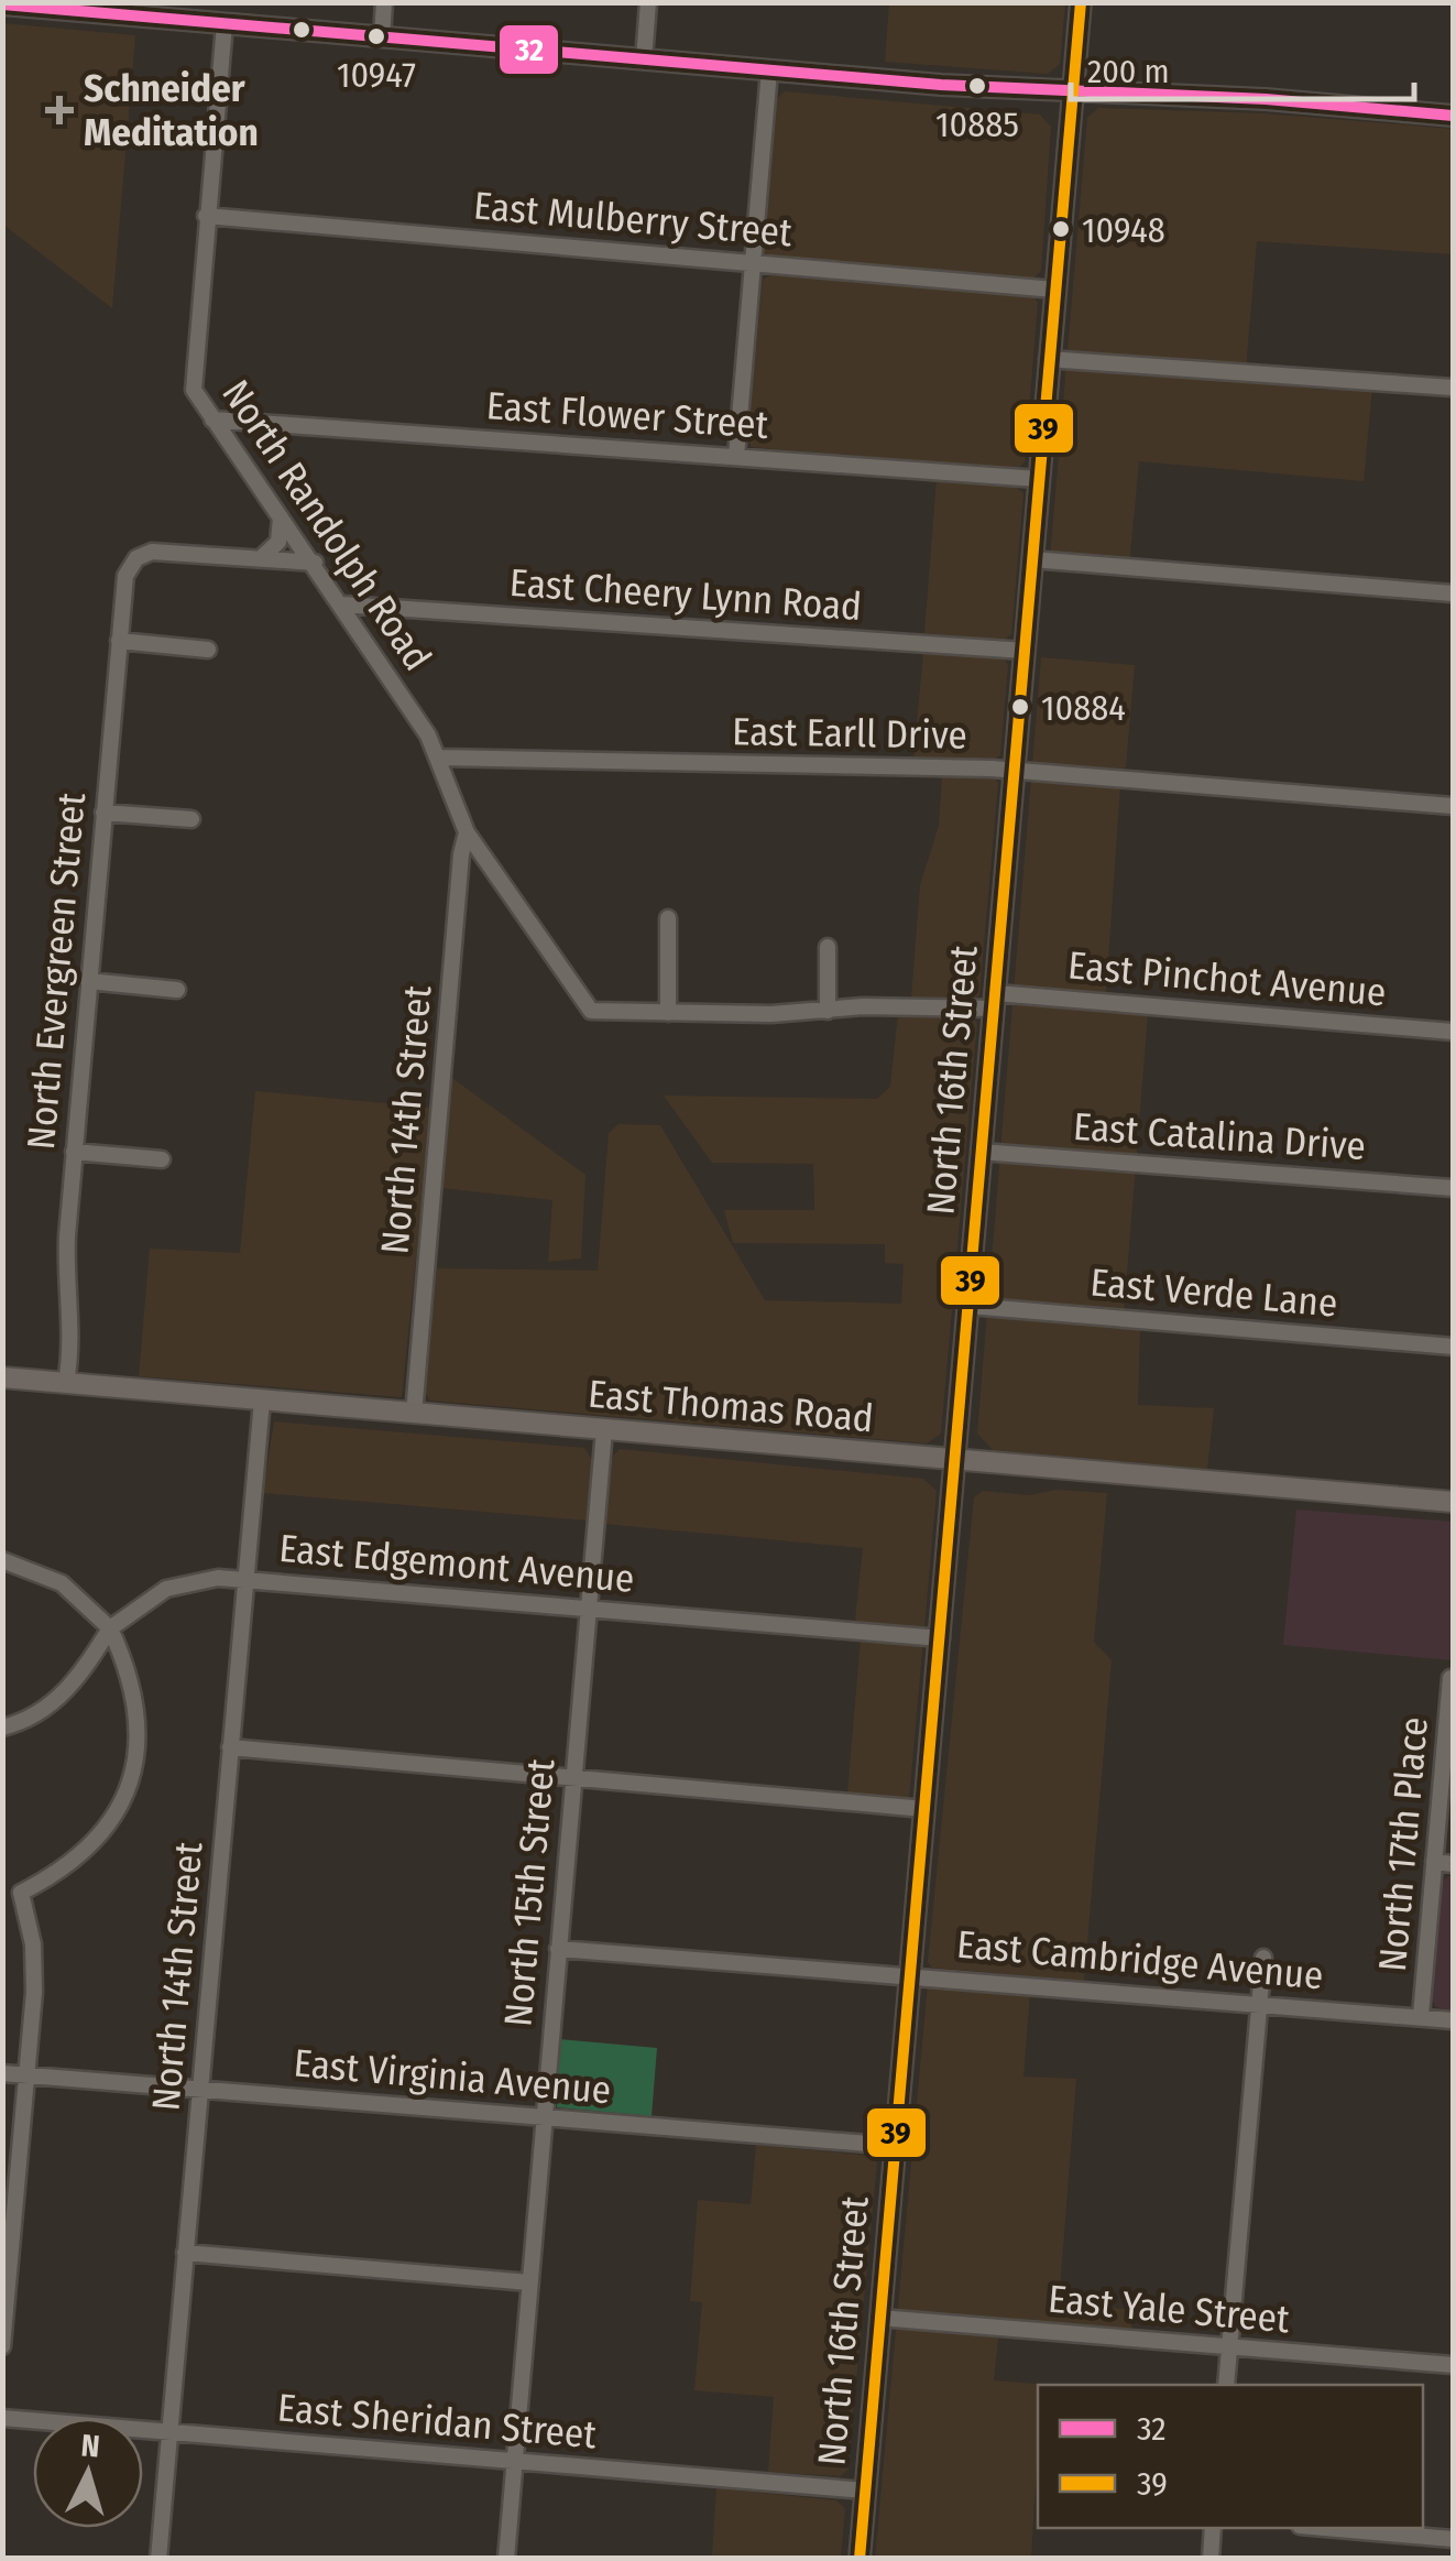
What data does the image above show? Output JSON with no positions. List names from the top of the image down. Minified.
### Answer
{"streets":{"main road":["North 16th Street","East Thomas Road"],"street":["East Mulberry Street","East Flower Street","North Randolph Road","East Cheery Lynn Road","East Earll Drive","North Evergreen Street","East Pinchot Avenue","North 14th Street","East Catalina Drive","East Verde Lane","East Edgemont Avenue","North 17th Place","North 15th Street","East Cambridge Avenue","East Virginia Avenue","East Yale Street","East Sheridan Street"]},"crossings":[["East Mulberry Street","North Randolph Road"],["East Mulberry Street","North 16th Street"],["East Flower Street","North Randolph Road"],["East Flower Street","North 16th Street"],["North Randolph Road","East Cheery Lynn Road"],["North Randolph Road","East Earll Drive"],["North Randolph Road","East Pinchot Avenue"],["North Randolph Road","North 14th Street"],["East Cheery Lynn Road","North 16th Street"],["East Earll Drive","North 16th Street"],["North Evergreen Street","East Thomas Road"],["East Pinchot Avenue","North 16th Street"],["North 16th Street","East Catalina Drive"],["North 16th Street","East Verde Lane"],["North 16th Street","East Thomas Road"],["North 16th Street","East Edgemont Avenue"],["North 16th Street","East Cambridge Avenue"],["North 16th Street","East Virginia Avenue"],["North 16th Street","East Yale Street"],["North 16th Street","East Sheridan Street"],["North 14th Street","East Thomas Road"],["North 14th Street","East Edgemont Avenue"],["North 14th Street","East Virginia Avenue"],["North 14th Street","East Sheridan Street"],["East Thomas Road","North 15th Street"],["East Edgemont Avenue","North 15th Street"],["North 17th Place","East Cambridge Avenue"],["North 15th Street","East Cambridge Avenue"],["North 15th Street","East Virginia Avenue"],["North 15th Street","East Sheridan Street"]],"places":{"other":["10947","10885","10948","10884"],"health":["Schneider Meditation"]},"lines":["transit line 39","transit line 32"],"legend":["32","39"],"scale_bar":"200 m","north":"top"}
